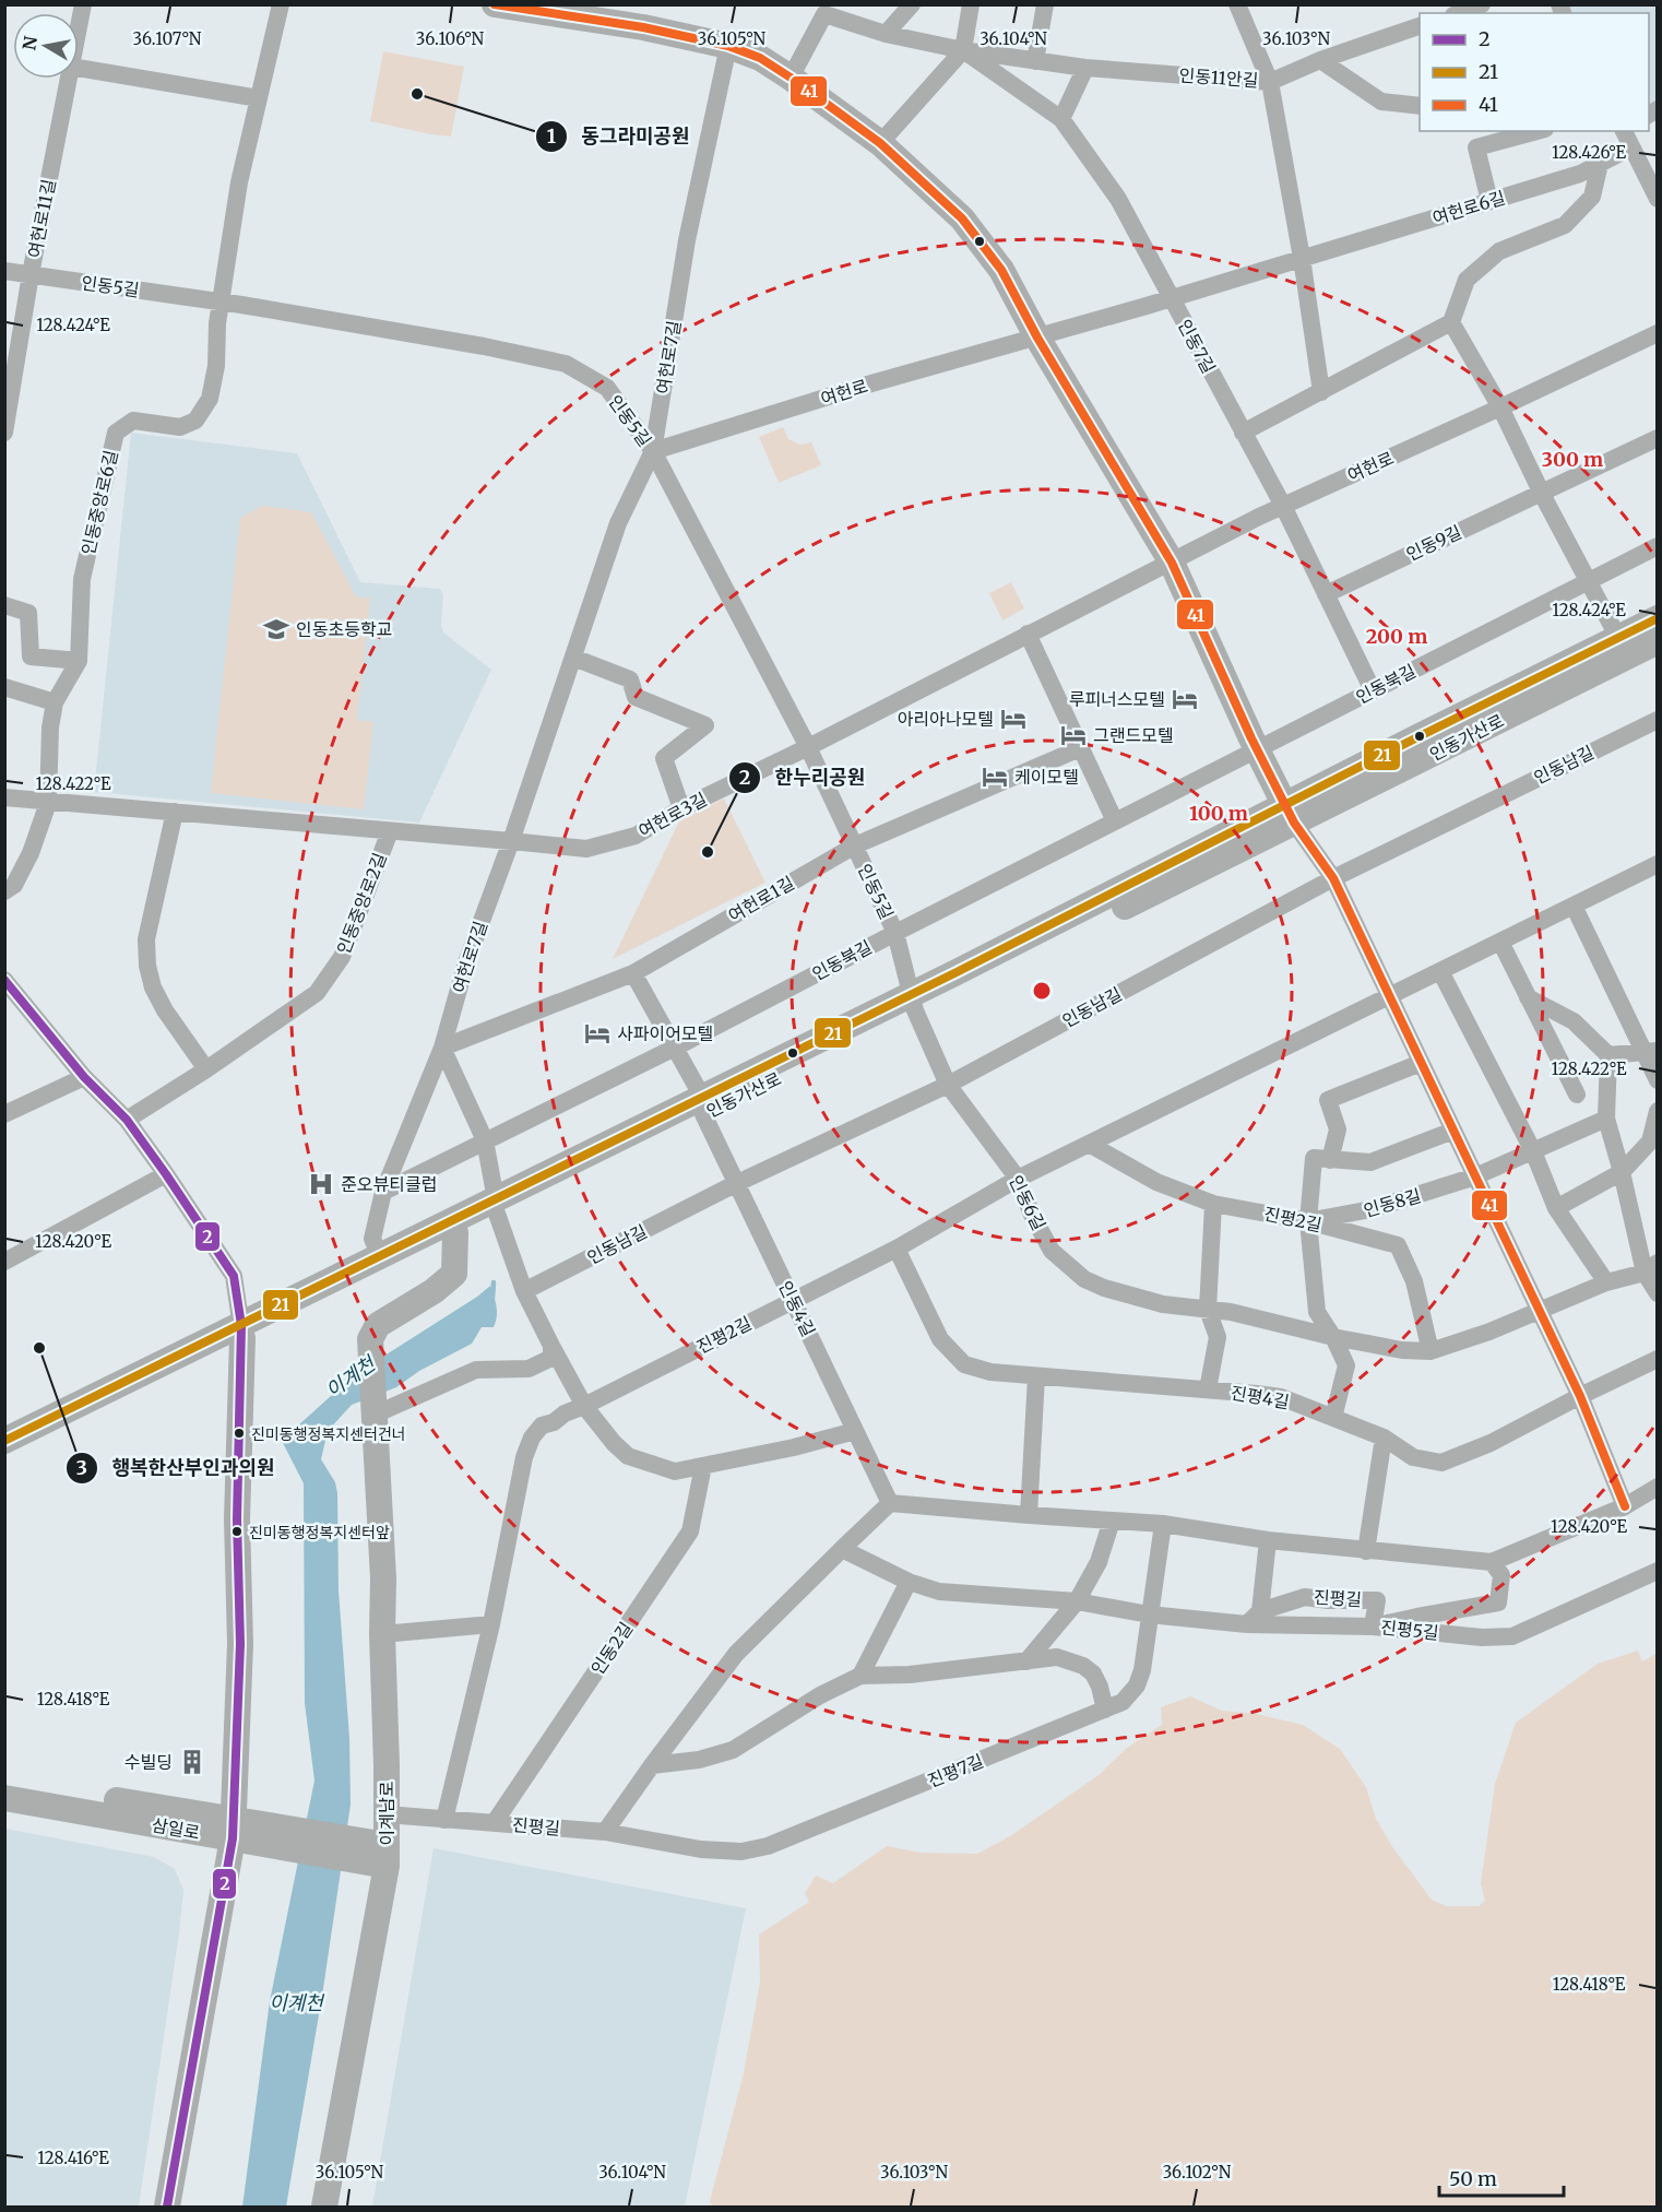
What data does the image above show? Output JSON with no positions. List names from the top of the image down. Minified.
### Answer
{"streets":{"street":["인동11안길","여헌로6길","여헌로11길","인동5길","인동7길","여헌로7길","여헌로","인동중앙로6길","인동9길","인동북길","인동가산로","인동남길","여헌로3길","여헌로1길","인동중앙로2길","인동6길","인동8길","진평2길","인동4길","진평4길","진평길","진평5길","인동2길","진평7길","이계남로","삼일로"]},"crossings":[["인동11안길","인동7길"],["여헌로6길","인동7길"],["여헌로6길","여헌로"],["여헌로11길","인동5길"],["인동5길","여헌로7길"],["인동5길","여헌로"],["인동5길","인동중앙로6길"],["인동5길","인동북길"],["인동5길","인동가산로"],["인동5길","여헌로3길"],["인동5길","여헌로1길"],["인동5길","인동6길"],["인동7길","여헌로"],["인동7길","인동9길"],["인동7길","인동북길"],["여헌로7길","여헌로"],["여헌로7길","인동북길"],["여헌로7길","인동가산로"],["여헌로7길","여헌로3길"],["여헌로7길","여헌로1길"],["여헌로","여헌로3길"],["인동중앙로6길","여헌로3길"],["인동북길","인동4길"],["인동가산로","인동6길"],["인동가산로","인동4길"],["인동가산로","이계남로"],["인동남길","인동6길"],["인동남길","인동4길"],["여헌로3길","인동중앙로2길"],["인동6길","진평2길"],["인동8길","진평2길"],["진평2길","인동4길"],["진평2길","진평4길"],["진평2길","진평길"],["진평길","진평5길"],["진평길","인동2길"],["진평길","진평7길"],["진평길","이계남로"],["진평5길","진평7길"],["이계남로","삼일로"]],"water":["이계천"],"places":{"other":["동그라미공원","한누리공원","행복한산부인과의원","진미동행정복지센터건너","진미동행정복지센터앞"],"school or university":["인동초등학교"],"hotel":["루피너스모텔","아리아나모텔","그랜드모텔","케이모텔","사파이어모텔"],"hospital":["준오뷰티클럽"],"building":["수빌딩"]},"lines":["transit line 41","transit line 21","transit line 2"],"legend":["2","21","41"],"scale_bar":"50 m","north":"left","coordinates":["36.106°N","36.105°N","36.104°N","36.103°N","36.107°N","128.426°E","128.424°E","128.422°E","128.420°E","128.418°E","128.416°E","36.102°N"],"rings":["300 m","200 m","100 m"]}
